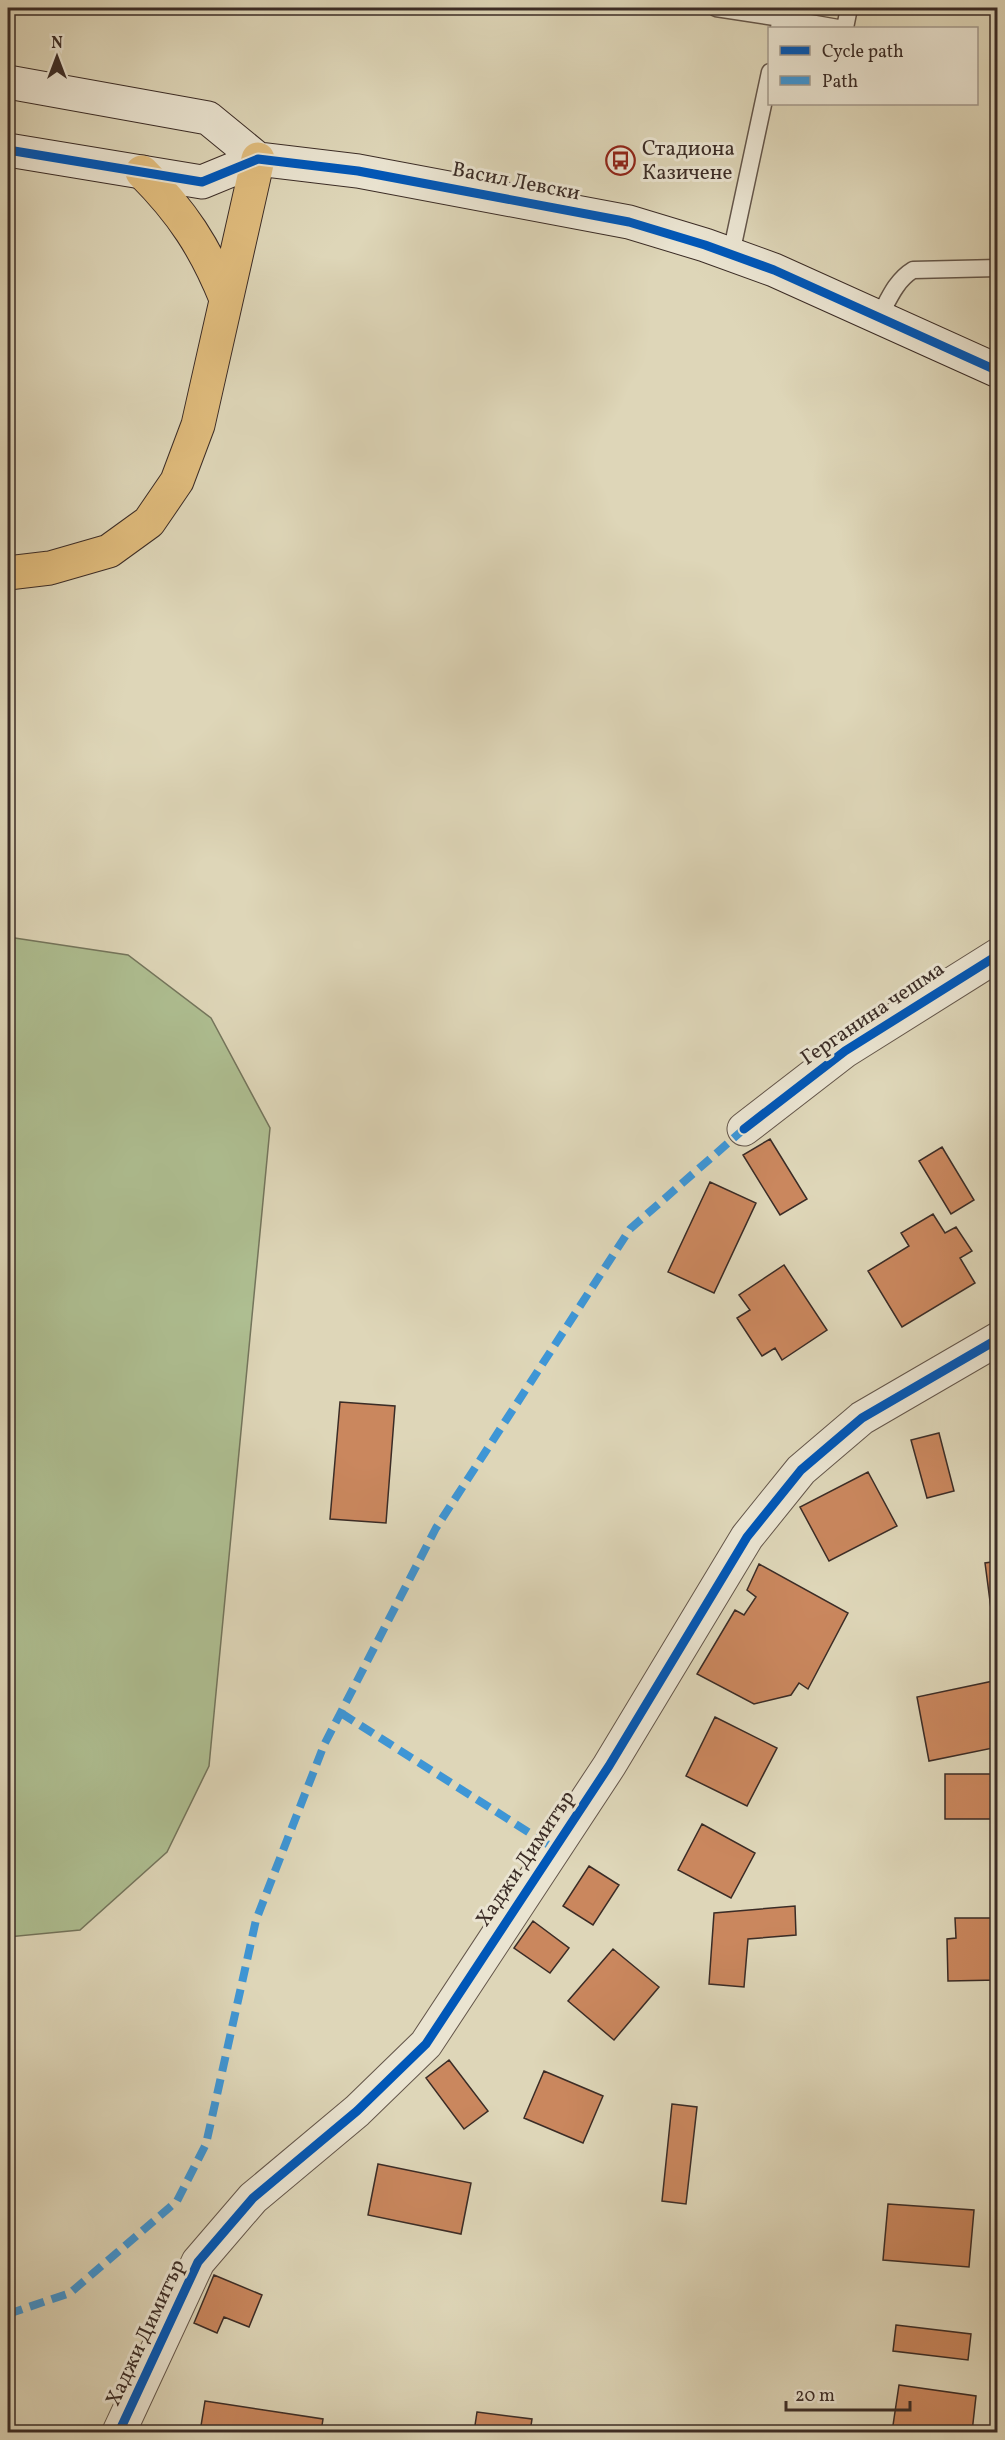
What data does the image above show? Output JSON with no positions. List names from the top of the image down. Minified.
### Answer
{"streets":{"street":["Васил Левски","Герганина чешма","Хаджи Димитър"]},"places":{"bus stop":["Стадиона Казичене"]},"legend":["Cycle path","Path"],"scale_bar":"20 m","north":"top"}
